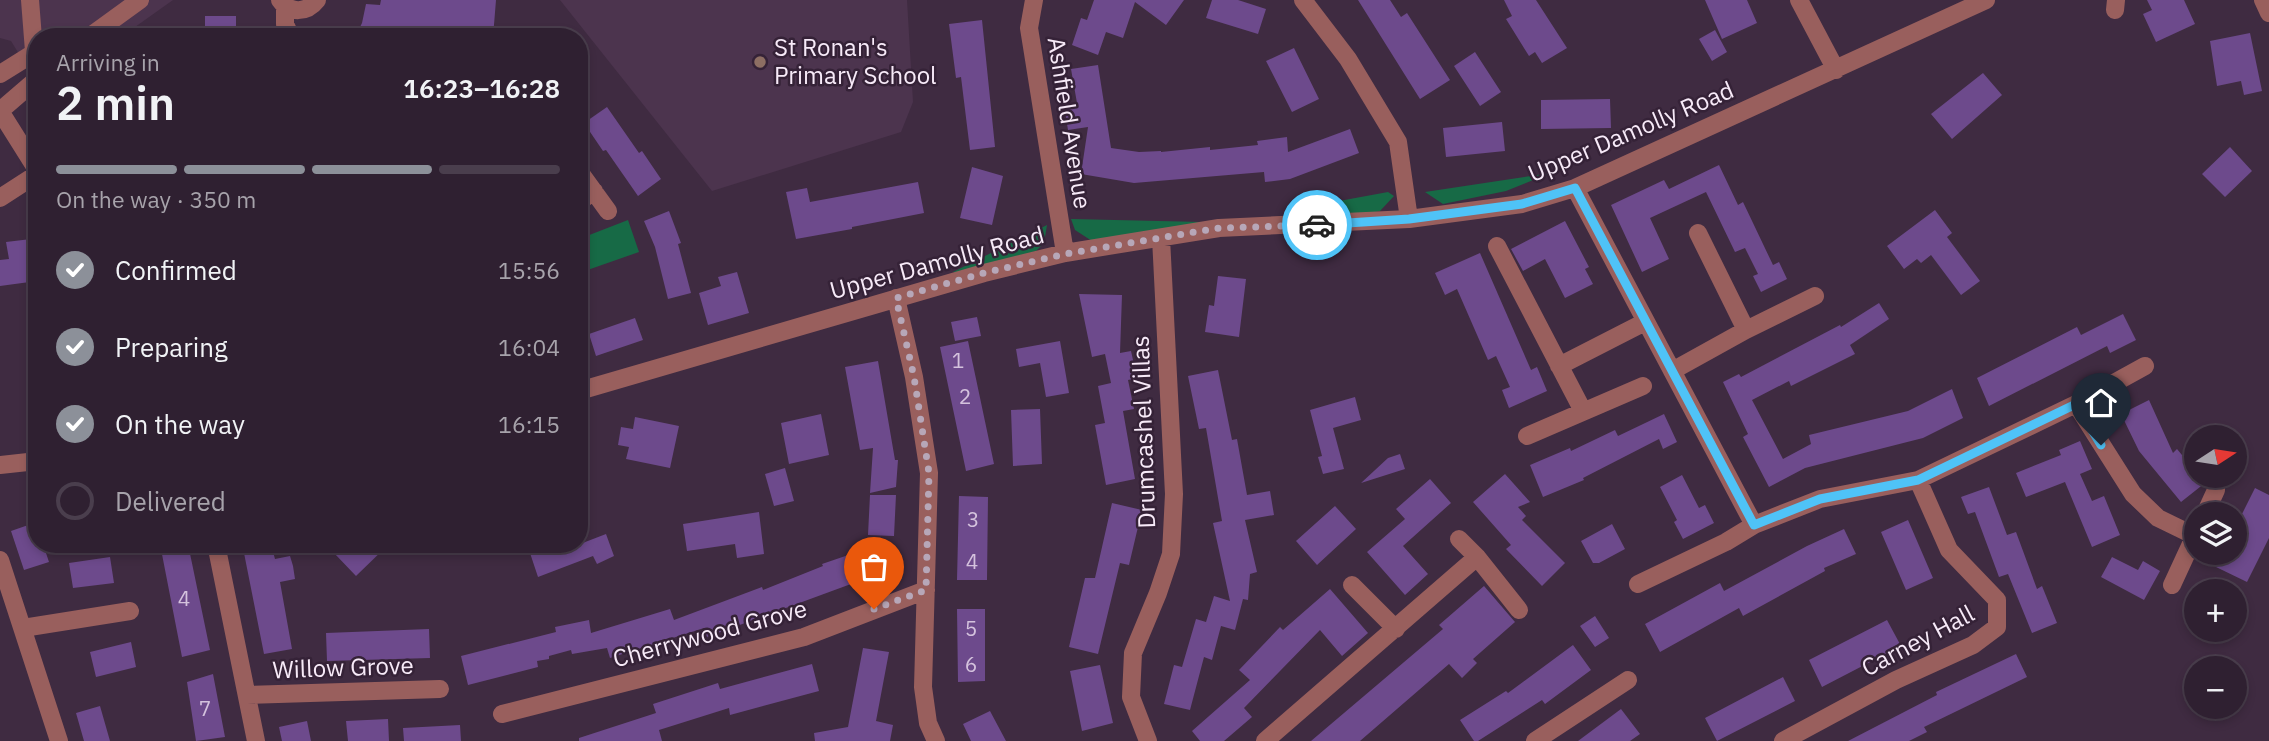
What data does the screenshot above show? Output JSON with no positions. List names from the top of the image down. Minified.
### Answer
{"streets":{"street":["Ashfield Avenue","Upper Damolly Road","Drumcashel Villas","Cherrywood Grove","Carney Hall","Willow Grove"]},"crossings":[["Ashfield Avenue","Upper Damolly Road"],["Upper Damolly Road","Drumcashel Villas"]],"places":["St Ronan's Primary School"],"house_numbers":["1","2","3","4","4","5","6","7"],"north":"right","page":{"heading":["2 min","Arriving in","16:23–16:28"],"bar":"On the way · 350 m","list":[["Confirmed","15:56"],["Preparing","16:04"],["On the way","16:15"],"Delivered"],"map_buttons":["+","−"]}}
